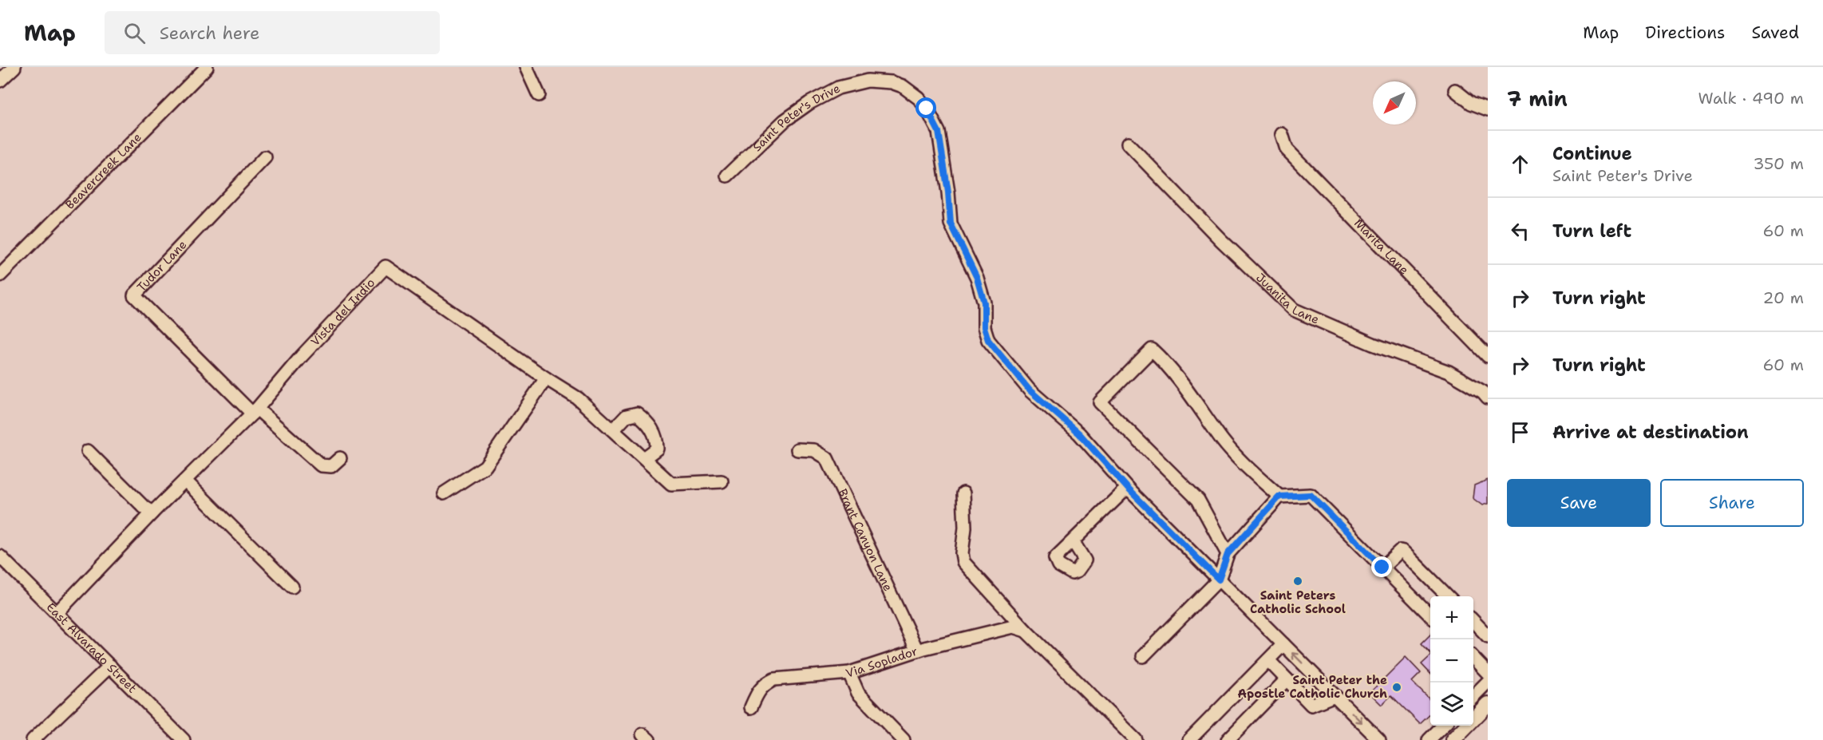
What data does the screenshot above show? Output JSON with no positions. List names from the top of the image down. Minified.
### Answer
{"streets":{"street":["Saint Peter's Drive","Beavercreek Lane","Marita Lane","Tudor Lane","Juanita Lane","Vista del Indio","Brant Canyon Lane","East Alvarado Street","Via Soplador"]},"crossings":[["Tudor Lane","Vista del Indio"],["Vista del Indio","East Alvarado Street"],["Brant Canyon Lane","Via Soplador"]],"places":["Saint Peters Catholic School","Saint Peter the Apostle Catholic Church"],"north":"bottom left","page":{"header":"Map","search":"Search here","nav":["Map","Directions","Saved"],"heading":["7 min","Walk · 490 m"],"list":[["Continue","Saint Peter's Drive","350 m"],["Turn left","60 m"],["Turn right","20 m"],["Turn right","60 m"],"Arrive at destination"],"buttons":["Save","Share"],"map_buttons":["+","−"]}}
